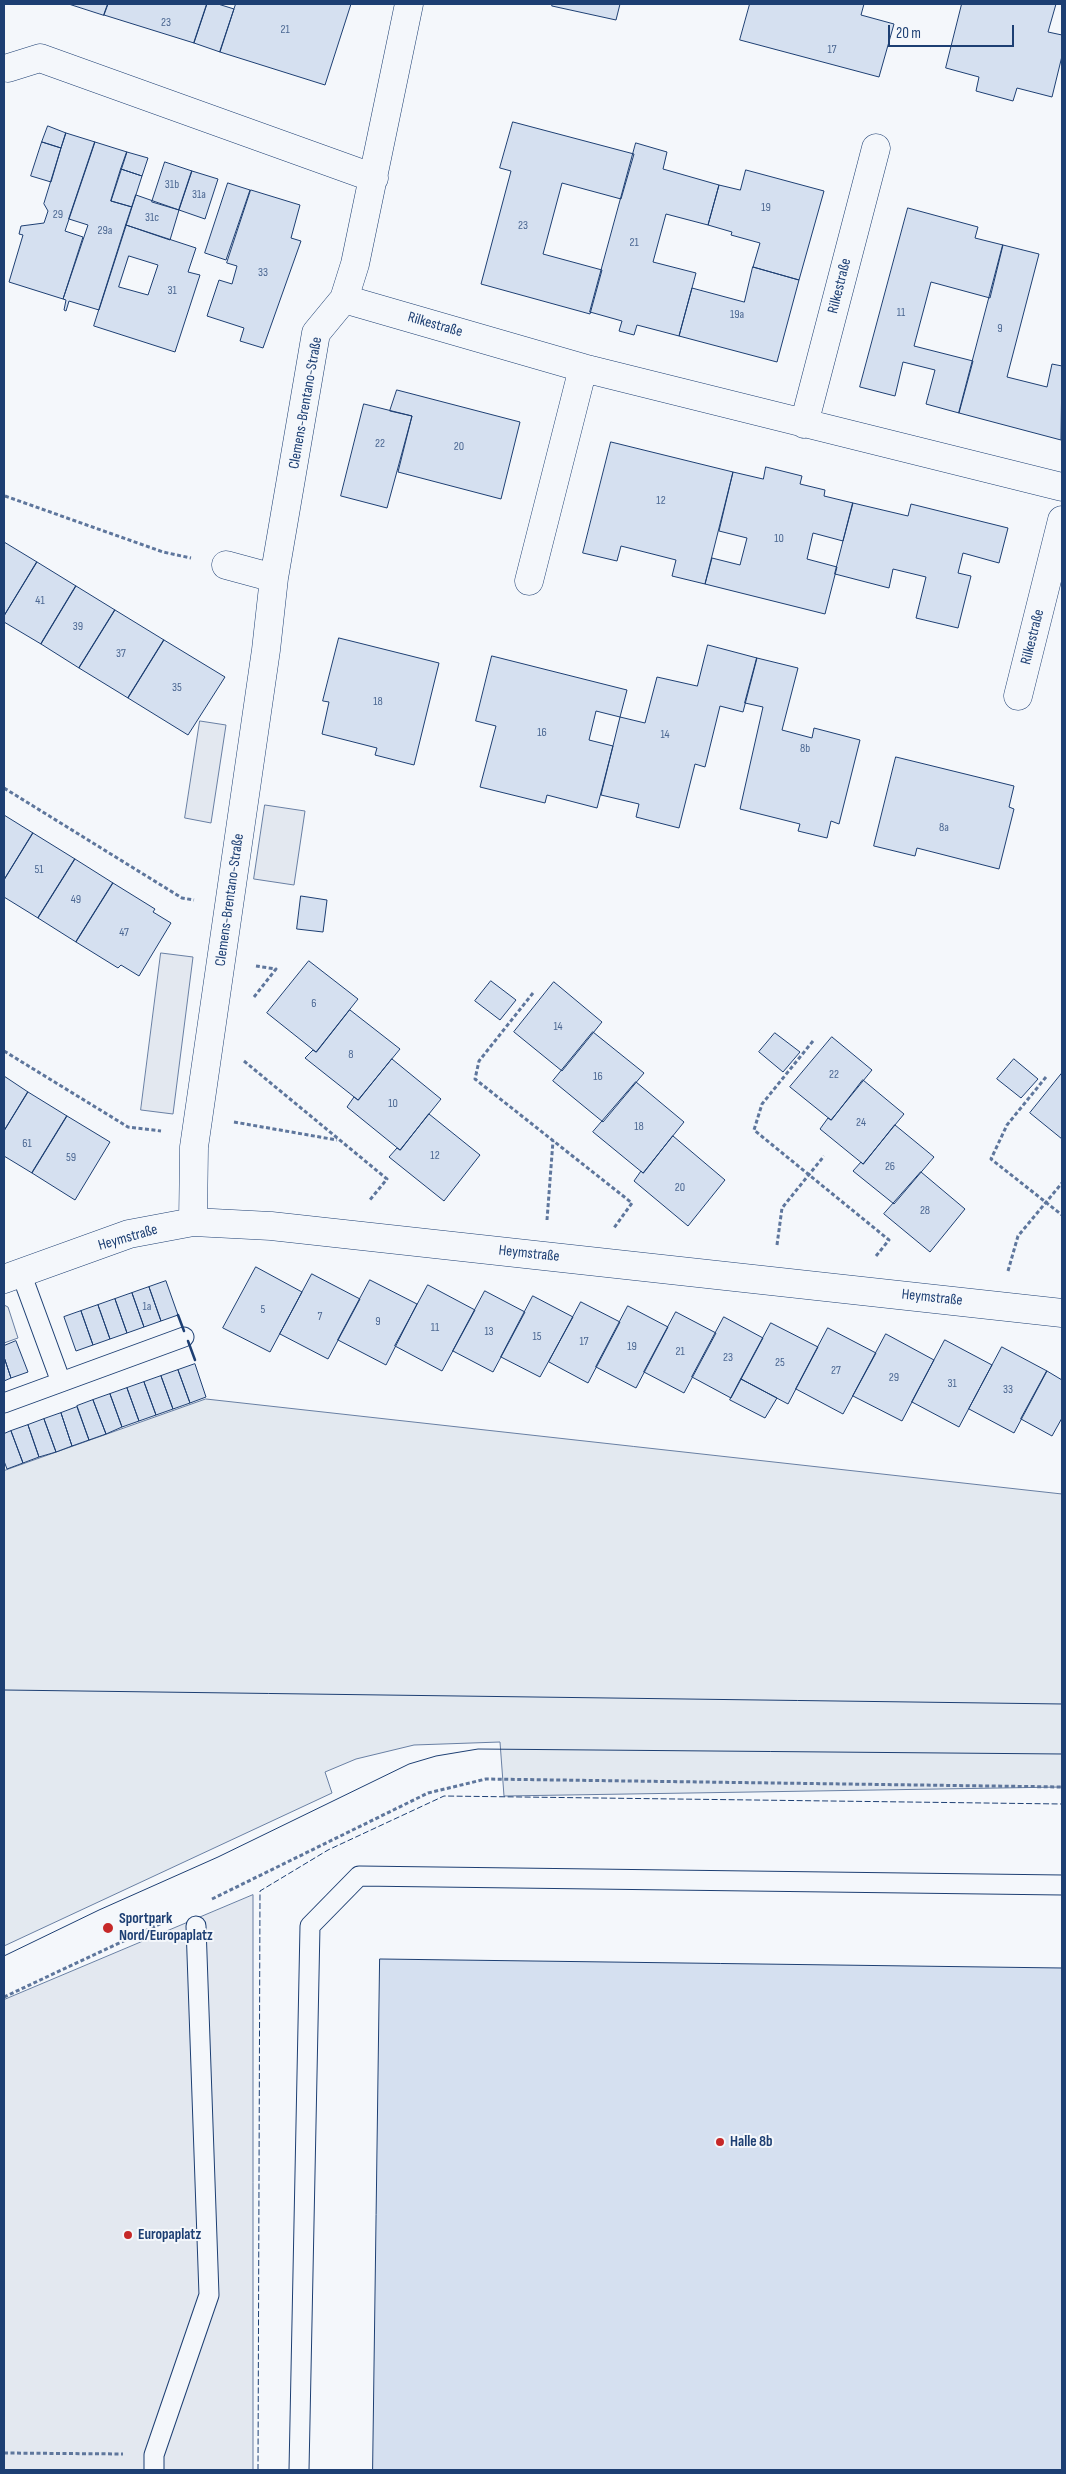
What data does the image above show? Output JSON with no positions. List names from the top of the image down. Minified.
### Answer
{"streets":{"street":["Rilkestraße","Clemens-Brentano-Straße","Heymstraße"]},"crossings":[["Rilkestraße","Clemens-Brentano-Straße"],["Clemens-Brentano-Straße","Heymstraße"]],"places":["Sportpark Nord/Europaplatz","Halle 8b","Europaplatz"],"house_numbers":["23","21","17","31b","31a","19","29","31c","23","29a","21","33","31","11","19a","9","22","20","12","10","41","39","37","35","18","16","14","8b","8a","51","49","47","6","14","8","22","16","10","24","18","61","12","59","26","20","28","1a","5","7","9","11","13","15","17","19","21","23","25","27","29","31","33"],"scale_bar":"20 m"}
